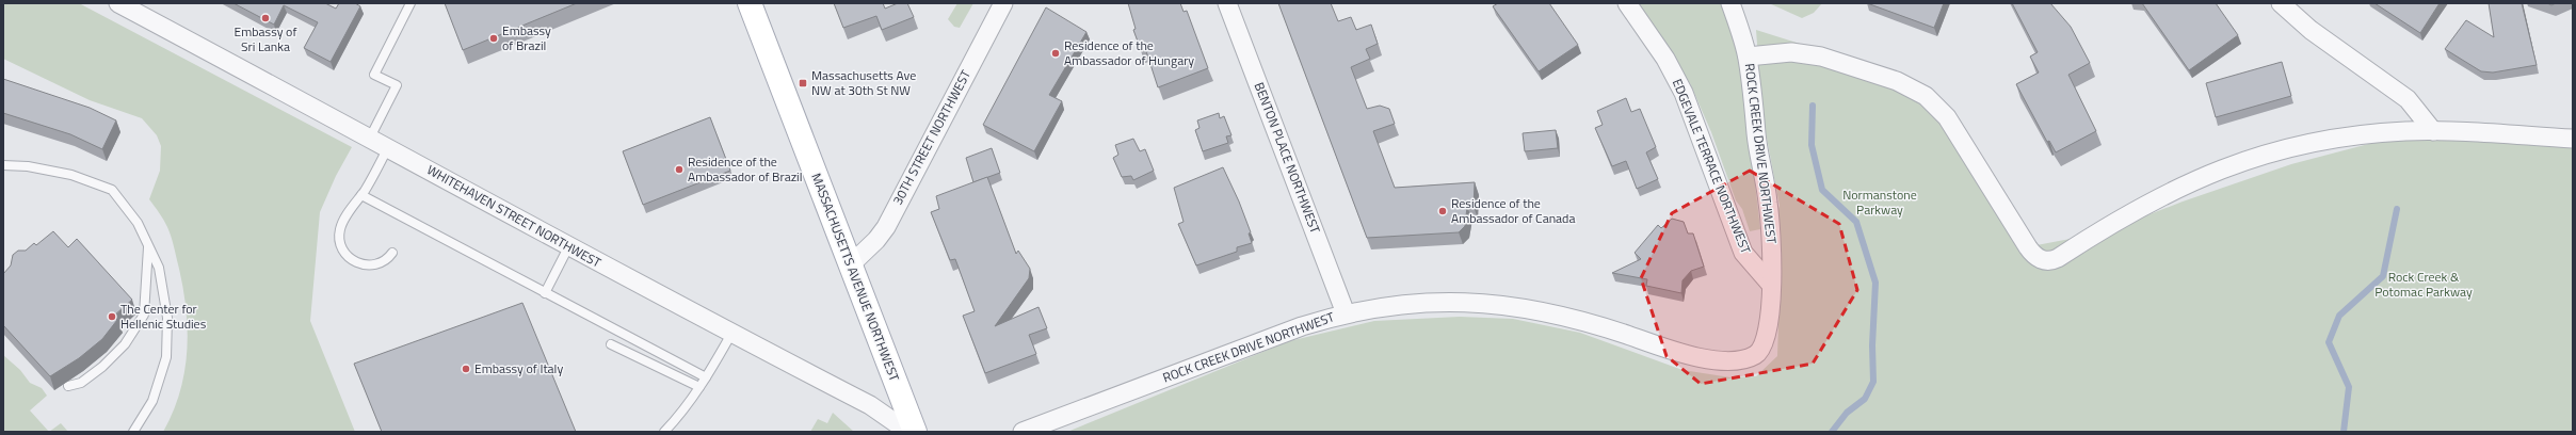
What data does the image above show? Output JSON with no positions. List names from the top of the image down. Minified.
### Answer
{"streets":{"main road":["MASSACHUSETTS AVENUE NORTHWEST"],"street":["30TH STREET NORTHWEST","ROCK CREEK DRIVE NORTHWEST","BENTON PLACE NORTHWEST","EDGEVALE TERRACE NORTHWEST","WHITEHAVEN STREET NORTHWEST"]},"crossings":[["30TH STREET NORTHWEST","MASSACHUSETTS AVENUE NORTHWEST"],["ROCK CREEK DRIVE NORTHWEST","BENTON PLACE NORTHWEST"],["ROCK CREEK DRIVE NORTHWEST","EDGEVALE TERRACE NORTHWEST"]],"parks":["Normanstone Parkway","Rock Creek & Potomac Parkway"],"places":{"other":["Embassy of Sri Lanka","Embassy of Brazil","Residence of the Ambassador of Hungary","Residence of the Ambassador of Brazil","Residence of the Ambassador of Canada","The Center for Hellenic Studies","Embassy of Italy"],"transit":["Massachusetts Ave NW at 30th St NW"]}}
